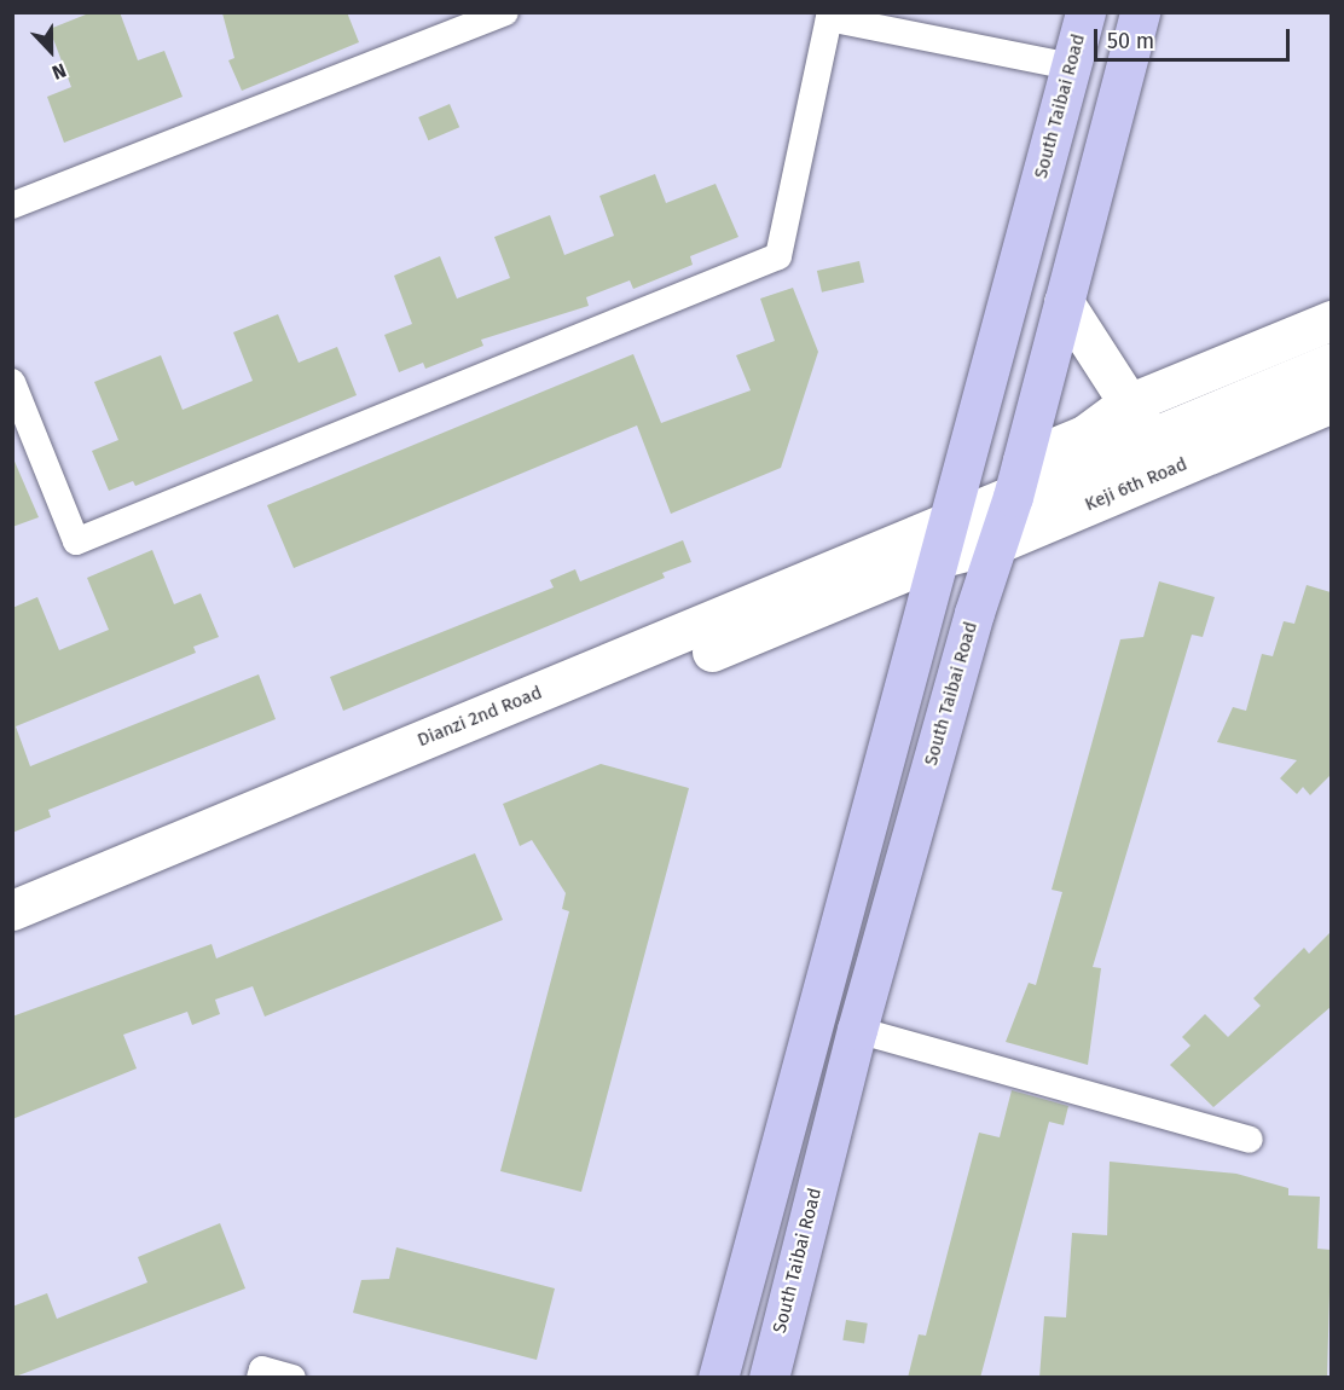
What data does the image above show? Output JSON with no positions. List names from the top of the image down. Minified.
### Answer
{"streets":{"main road":["South Taibai Road","Keji 6th Road","Dianzi 2nd Road"]},"crossings":[["South Taibai Road","Keji 6th Road"],["South Taibai Road","Dianzi 2nd Road"],["Keji 6th Road","Dianzi 2nd Road"]],"scale_bar":"50 m","north":"bottom"}
